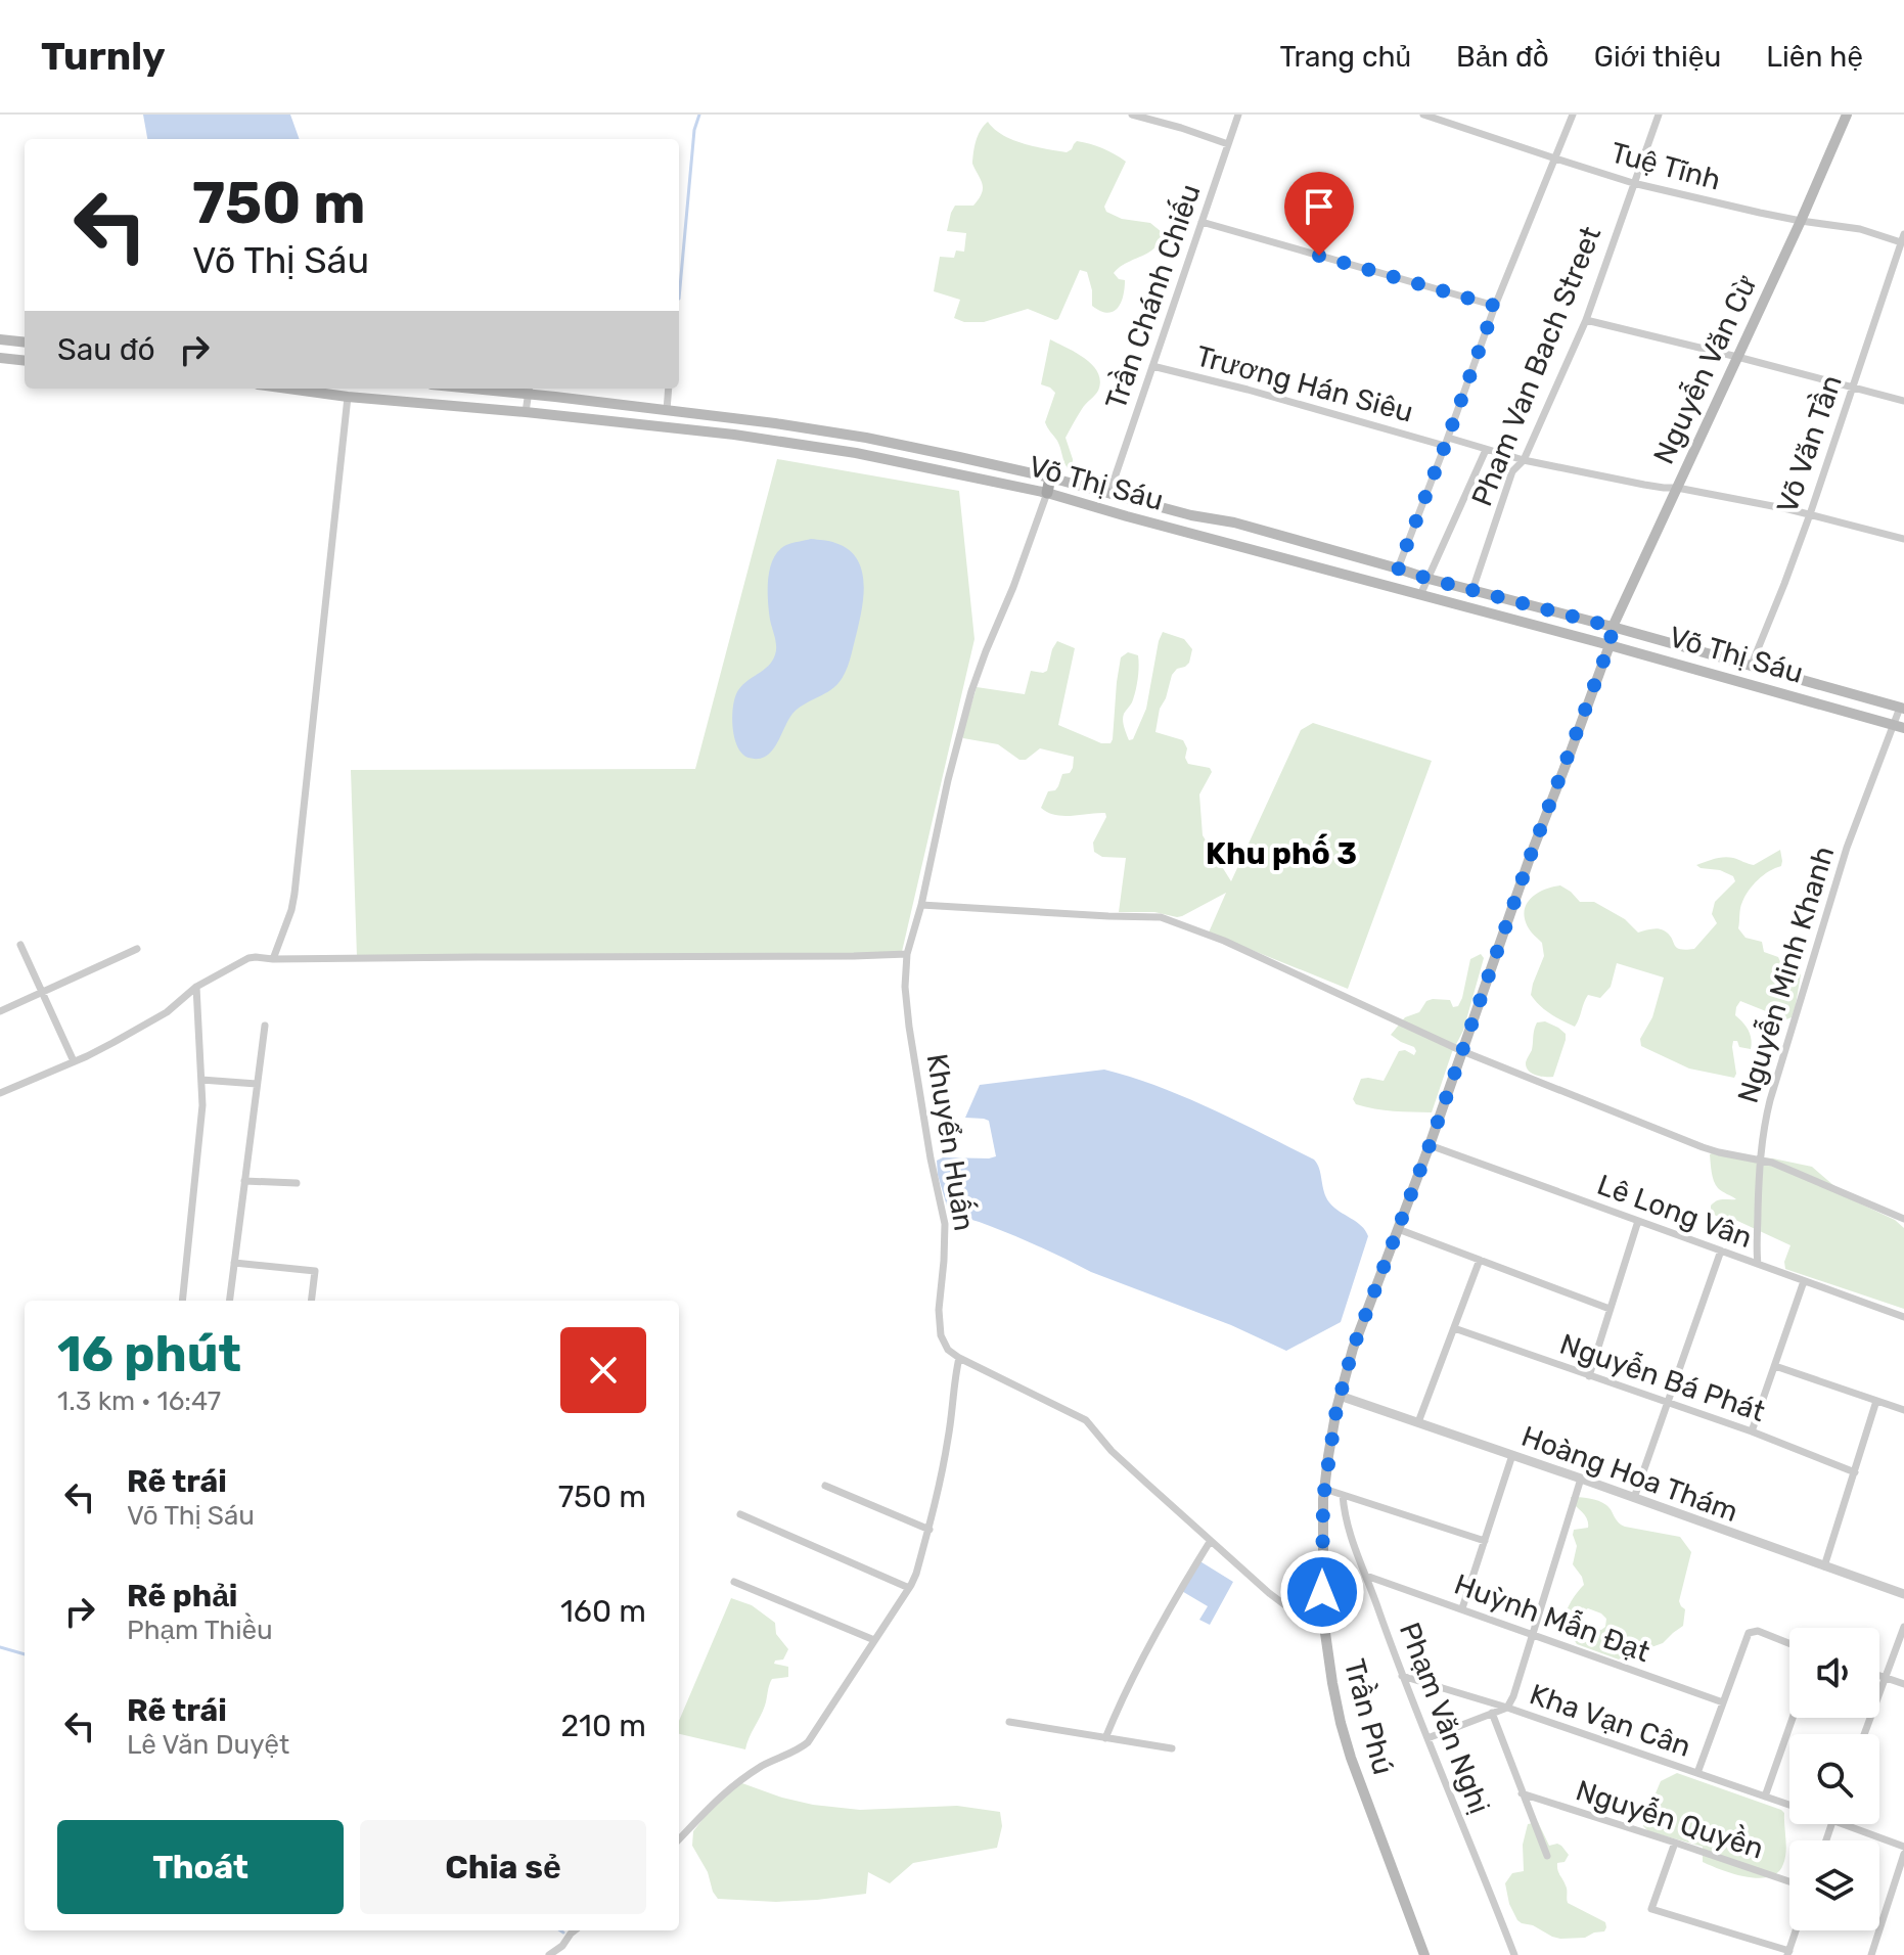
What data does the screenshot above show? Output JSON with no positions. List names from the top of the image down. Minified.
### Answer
{"streets":{"main road":["Nguyễn Văn Cừ","Võ Thị Sáu","Trần Phú"],"street":["Tuệ Tĩnh","Trần Chánh Chiếu","Pham Van Bach Street","Trương Hán Siêu","Võ Văn Tần","Nguyễn Minh Khanh","Khuyển Huấn","Lê Long Vân","Nguyễn Bá Phát","Hoàng Hoa Thám","Huỳnh Mẫn Đạt","Phạm Văn Nghị","Kha Vạn Cân","Nguyễn Quyền"]},"crossings":[["Tuệ Tĩnh","Pham Van Bach Street"],["Tuệ Tĩnh","Nguyễn Văn Cừ"],["Tuệ Tĩnh","Võ Văn Tần"],["Trần Chánh Chiếu","Trương Hán Siêu"],["Trần Chánh Chiếu","Võ Thị Sáu"],["Pham Van Bach Street","Trương Hán Siêu"],["Pham Van Bach Street","Võ Thị Sáu"],["Nguyễn Văn Cừ","Trương Hán Siêu"],["Nguyễn Văn Cừ","Võ Thị Sáu"],["Nguyễn Văn Cừ","Trần Phú"],["Trương Hán Siêu","Võ Văn Tần"],["Võ Văn Tần","Võ Thị Sáu"],["Võ Thị Sáu","Nguyễn Minh Khanh"],["Võ Thị Sáu","Khuyển Huấn"],["Võ Thị Sáu","Trần Phú"],["Nguyễn Minh Khanh","Lê Long Vân"],["Lê Long Vân","Trần Phú"],["Hoàng Hoa Thám","Trần Phú"],["Huỳnh Mẫn Đạt","Phạm Văn Nghị"],["Phạm Văn Nghị","Kha Vạn Cân"]],"districts":["Khu phố 3"],"page":{"header":"Turnly","nav":["Trang chủ","Bản đồ","Giới thiệu","Liên hệ"],"turn":["750 m","Võ Thị Sáu"],"then":"Sau đó","heading":["16 phút","1.3 km · 16:47"],"list":[{"name":"Rẽ trái","note":"Võ Thị Sáu","value":"750 m"},{"name":"Rẽ phải","note":"Phạm Thiều","value":"160 m"},{"name":"Rẽ trái","note":"Lê Văn Duyệt","value":"210 m"}],"buttons":["Thoát","Chia sẻ"]}}
